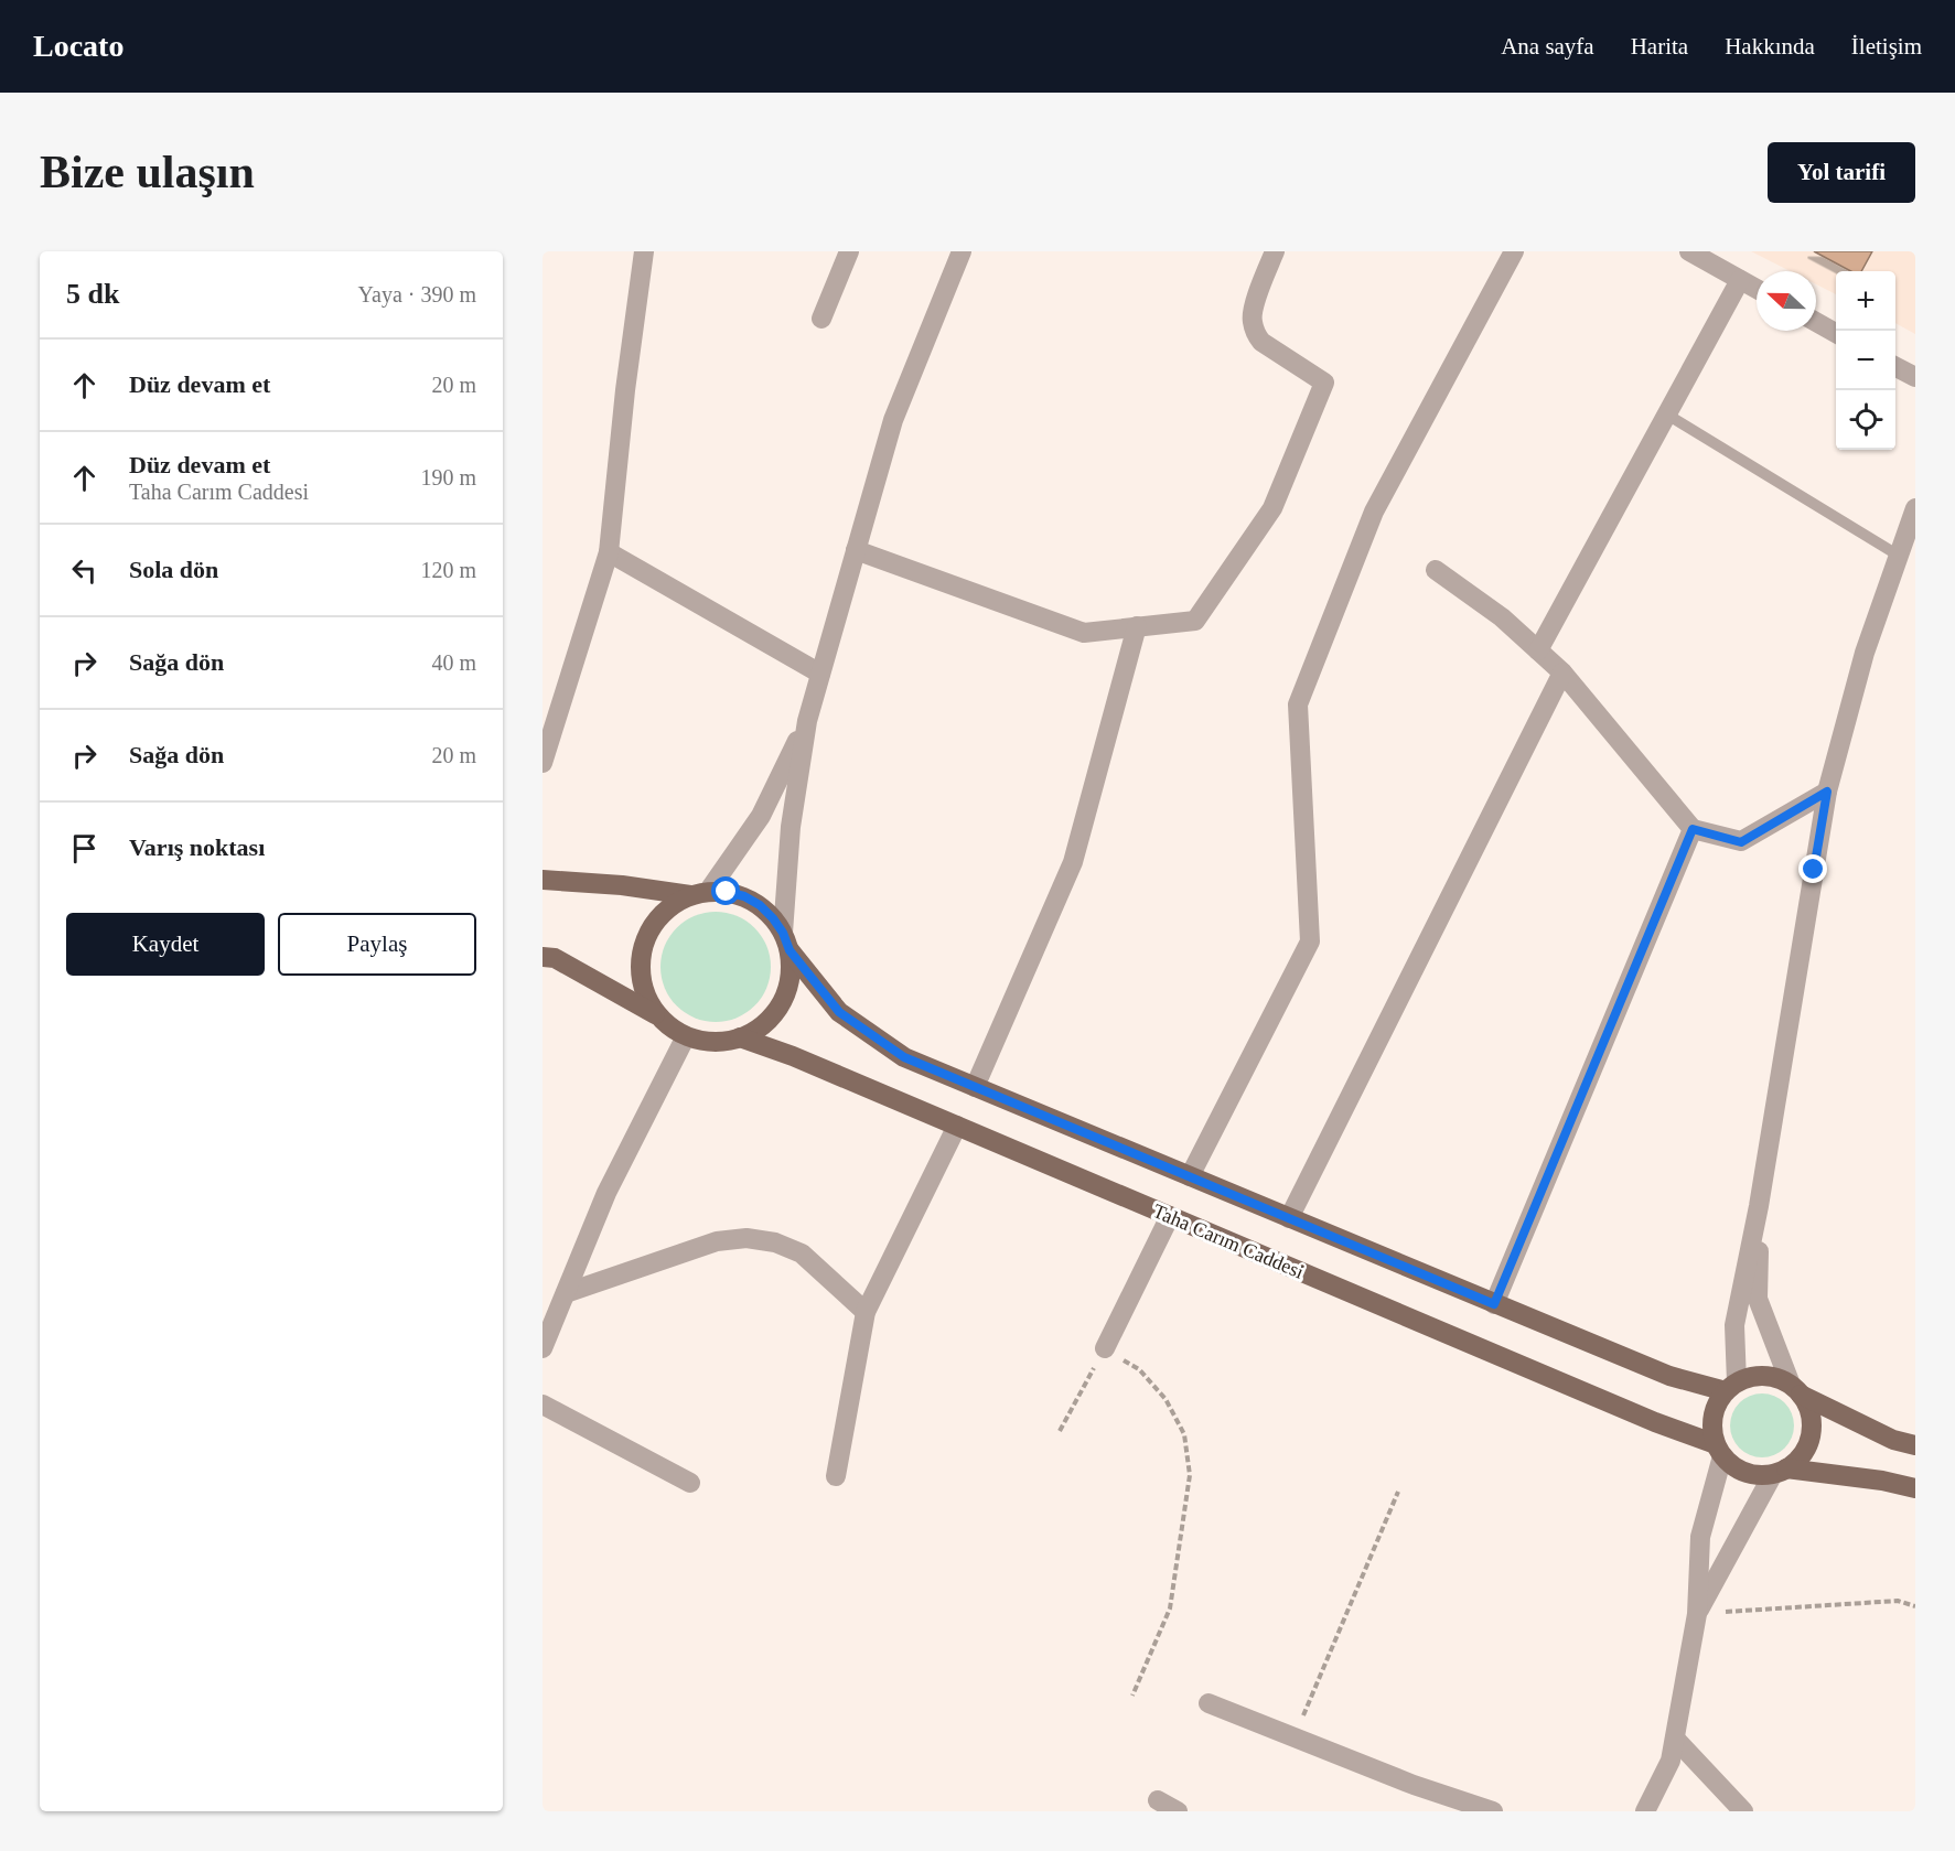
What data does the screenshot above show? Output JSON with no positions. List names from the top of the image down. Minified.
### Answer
{"streets":{"main road":["Taha Carım Caddesi"]},"north":"left","page":{"header":"Locato","nav":["Ana sayfa","Harita","Hakkında","İletişim"],"buttons":["Yol tarifi",["Kaydet","Paylaş"]],"title":"Bize ulaşın","heading":["5 dk","Yaya · 390 m"],"map_buttons":["+","−"],"list":[["Düz devam et","20 m"],["Düz devam et","Taha Carım Caddesi","190 m"],["Sola dön","120 m"],["Sağa dön","40 m"],["Sağa dön","20 m"],"Varış noktası"]}}
